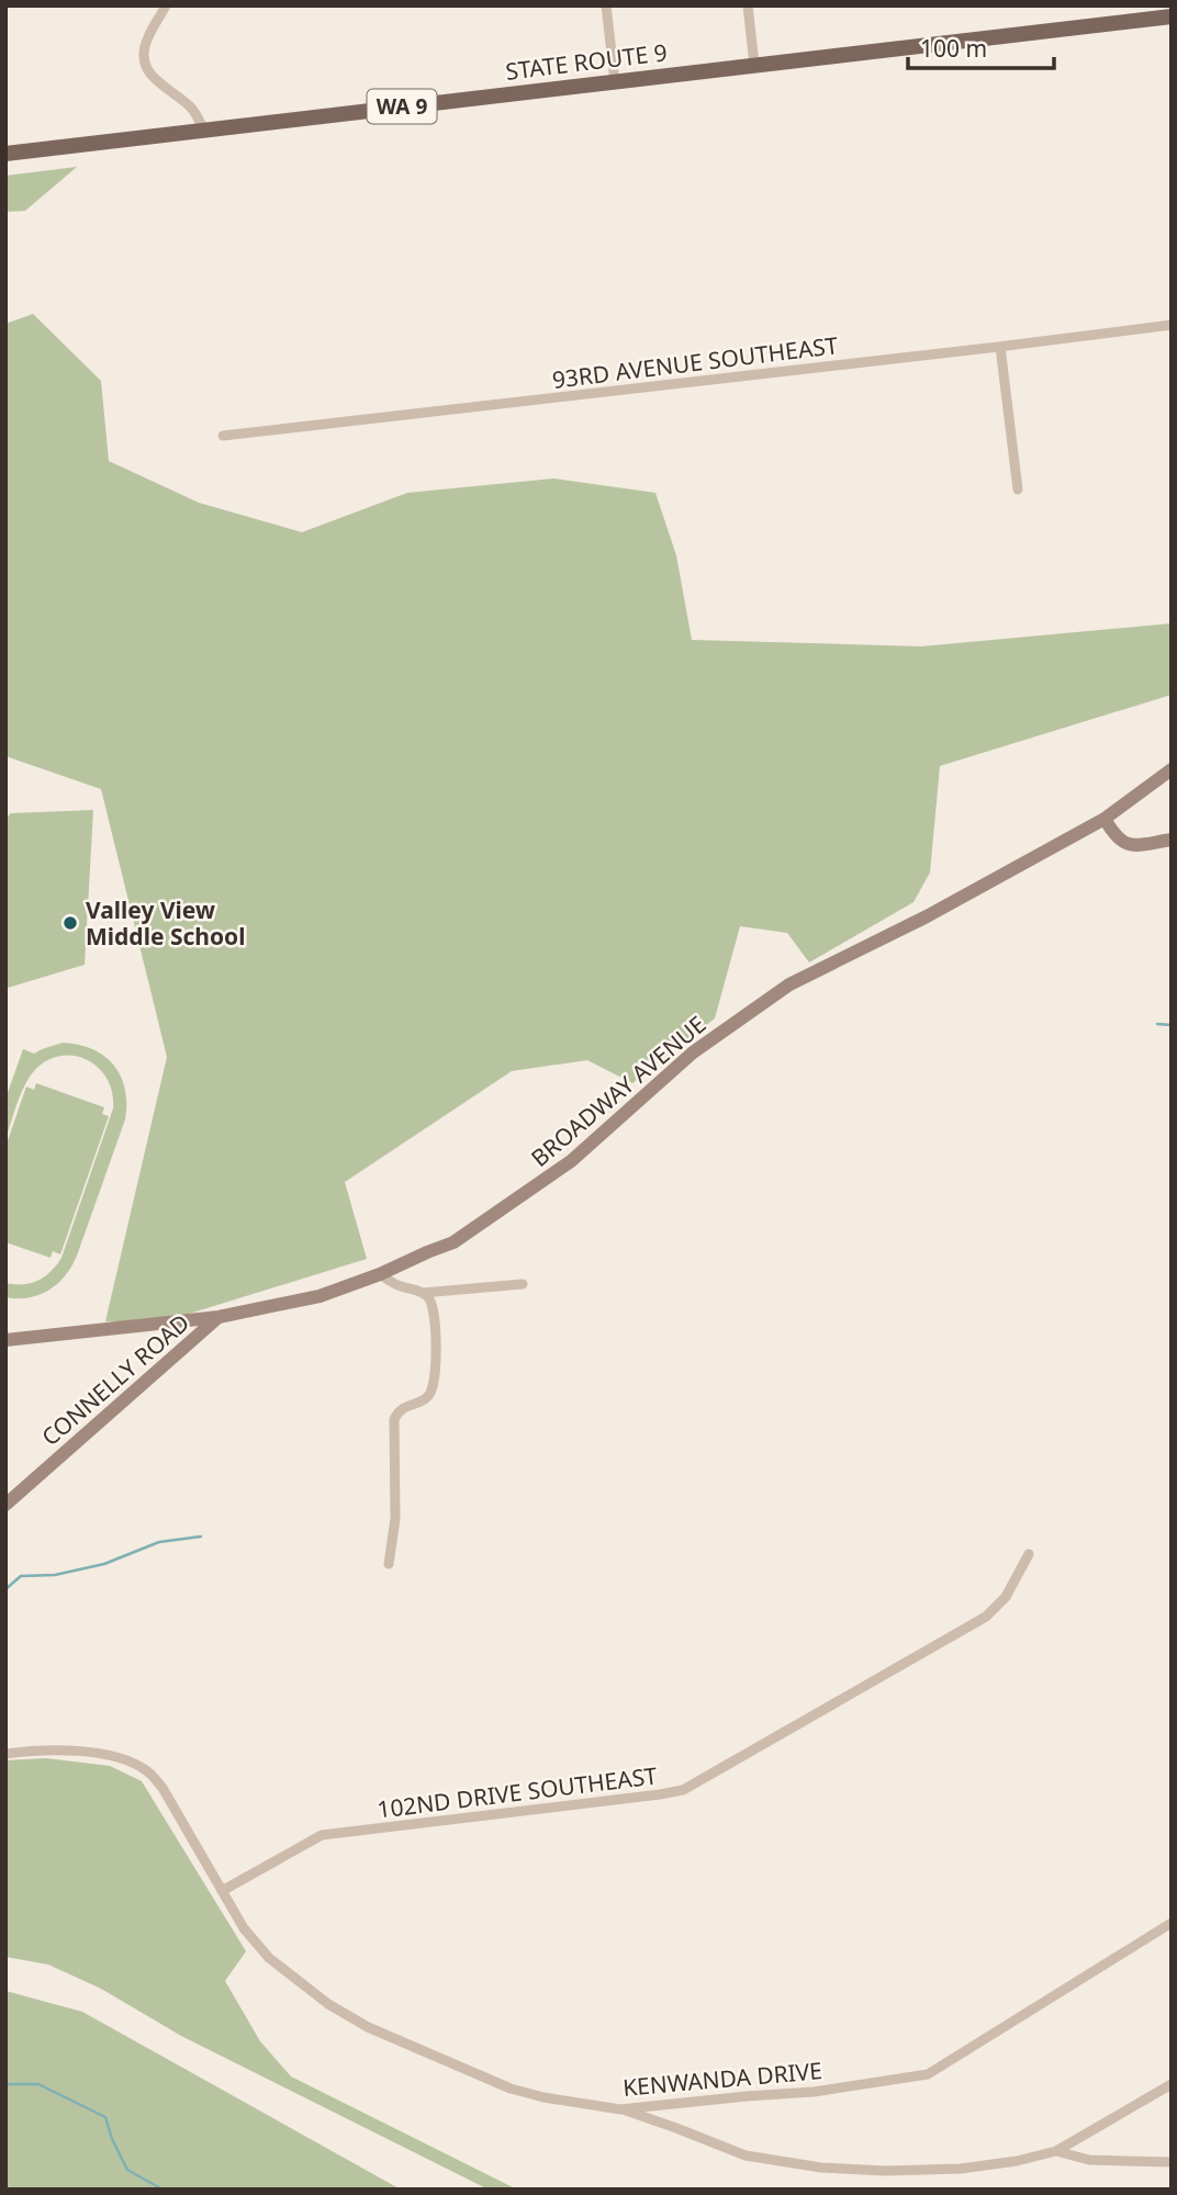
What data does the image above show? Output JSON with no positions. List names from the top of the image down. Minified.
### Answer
{"streets":{"main road":["STATE ROUTE 9","WA 9"],"street":["93RD AVENUE SOUTHEAST","BROADWAY AVENUE","CONNELLY ROAD","102ND DRIVE SOUTHEAST","KENWANDA DRIVE"]},"crossings":[["BROADWAY AVENUE","CONNELLY ROAD"],["102ND DRIVE SOUTHEAST","KENWANDA DRIVE"]],"places":["Valley View Middle School"],"scale_bar":"100 m"}
